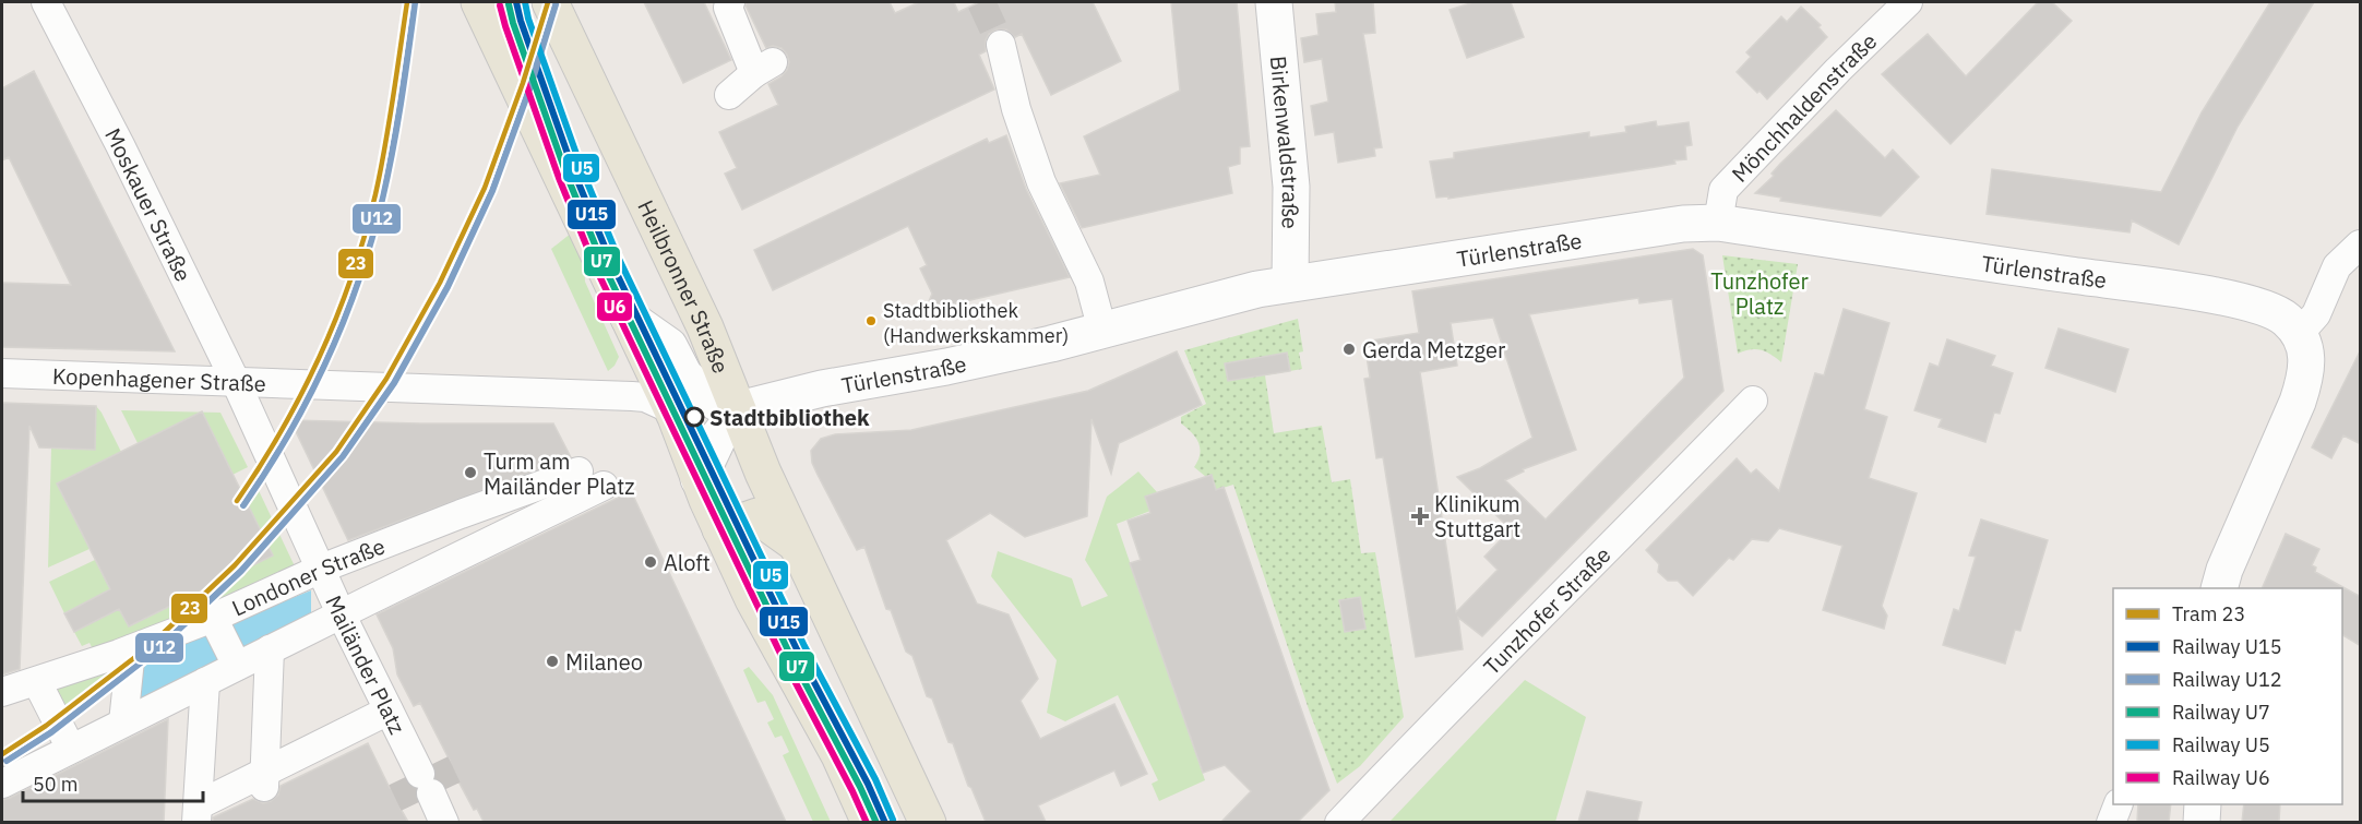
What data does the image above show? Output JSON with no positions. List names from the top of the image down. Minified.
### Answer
{"streets":{"main road":["Heilbronner Straße"],"street":["Mönchhaldenstraße","Birkenwaldstraße","Moskauer Straße","Türlenstraße","Kopenhagener Straße","Londoner Straße","Tunzhofer Straße","Mailänder Platz"]},"crossings":[["Mönchhaldenstraße","Türlenstraße"],["Birkenwaldstraße","Türlenstraße"],["Moskauer Straße","Kopenhagener Straße"],["Moskauer Straße","Mailänder Platz"],["Türlenstraße","Heilbronner Straße"],["Londoner Straße","Mailänder Platz"]],"parks":["Tunzhofer Platz"],"places":{"other":["Stadtbibliothek (Handwerkskammer)","Gerda Metzger","Stadtbibliothek","Turm am Mailänder Platz","Aloft","Milaneo"],"health":["Klinikum Stuttgart"]},"lines":["tram line 23","rail line U15","rail line U5","rail line U12","rail line U7","rail line U6"],"legend":["Tram 23","Railway U15","Railway U12","Railway U7","Railway U5","Railway U6"],"scale_bar":"50 m"}
